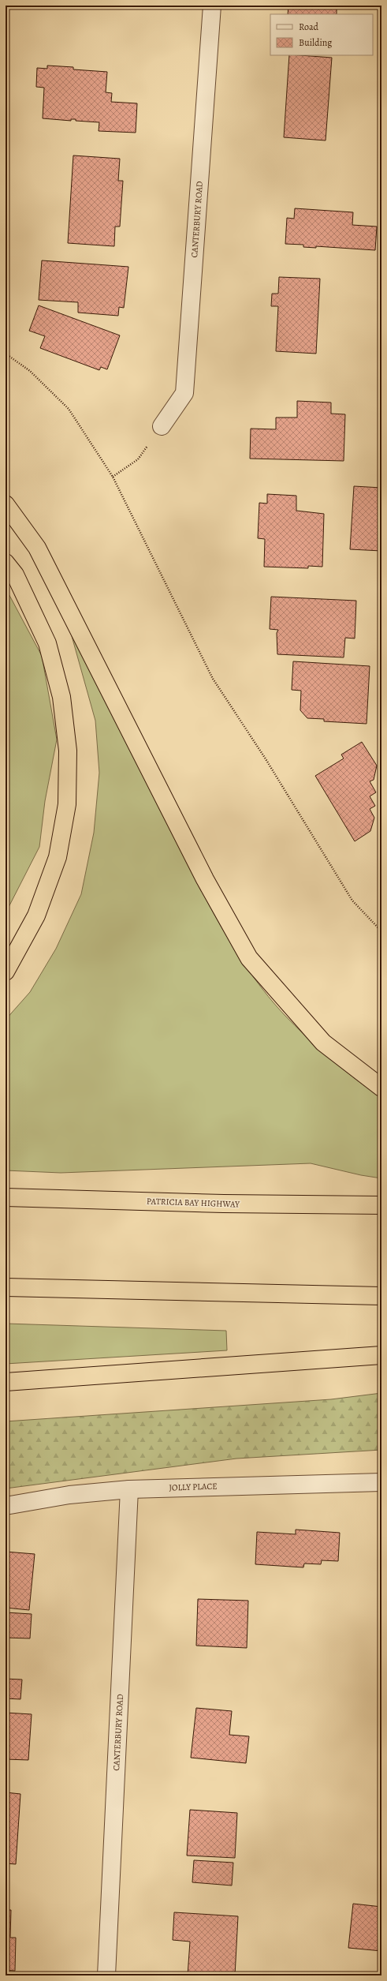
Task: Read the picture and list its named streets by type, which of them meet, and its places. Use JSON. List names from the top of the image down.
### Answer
{
  "streets": {
    "highway": ["PATRICIA BAY HIGHWAY"],
    "street": ["CANTERBURY ROAD", "JOLLY PLACE"]
  },
  "crossings": [
    ["CANTERBURY ROAD", "JOLLY PLACE"]
  ],
  "legend": ["Road", "Building"]
}
